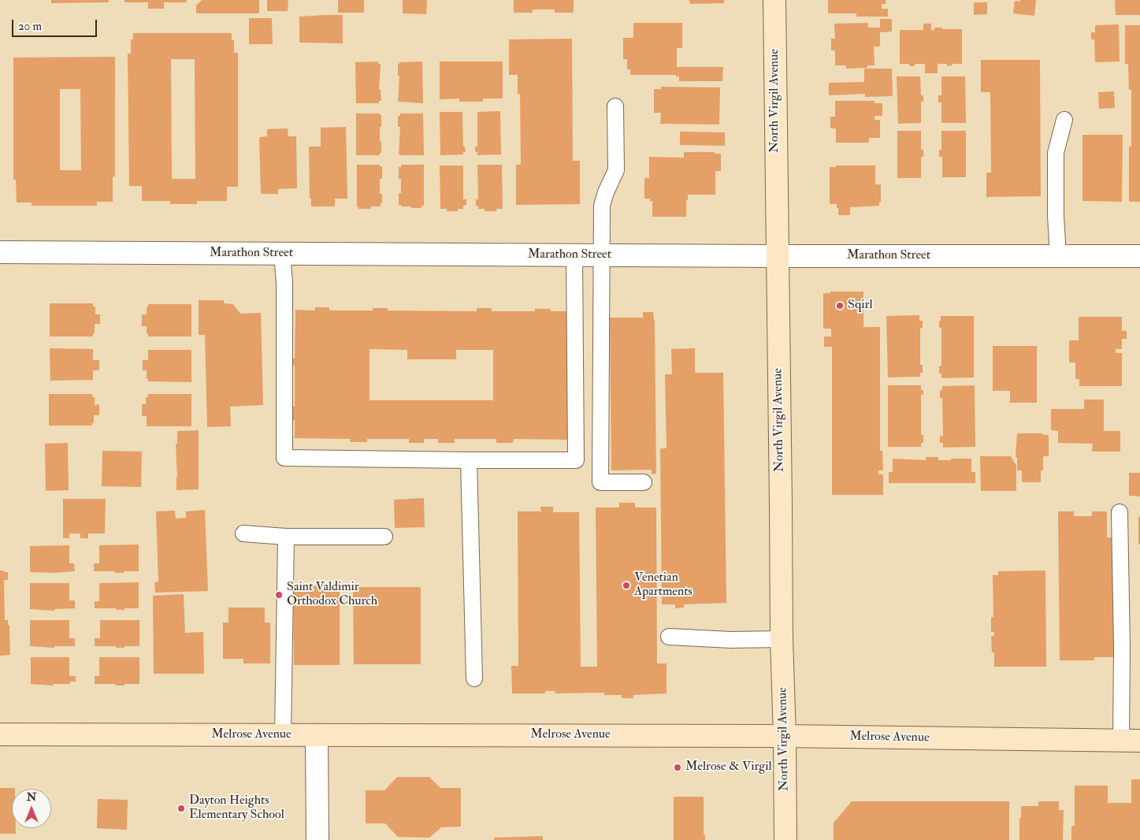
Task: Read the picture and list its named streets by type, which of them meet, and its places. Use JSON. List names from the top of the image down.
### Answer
{
  "streets": {
    "main road": ["North Virgil Avenue", "Melrose Avenue"],
    "street": ["Marathon Street"]
  },
  "crossings": [
    ["North Virgil Avenue", "Marathon Street"],
    ["North Virgil Avenue", "Melrose Avenue"]
  ],
  "places": [
    "Sqirl",
    "Venetian Apartments",
    "Saint Valdimir Orthodox Church",
    "Melrose & Virgil",
    "Dayton Heights Elementary School"
  ],
  "scale_bar": "20 m",
  "north": "top"
}
